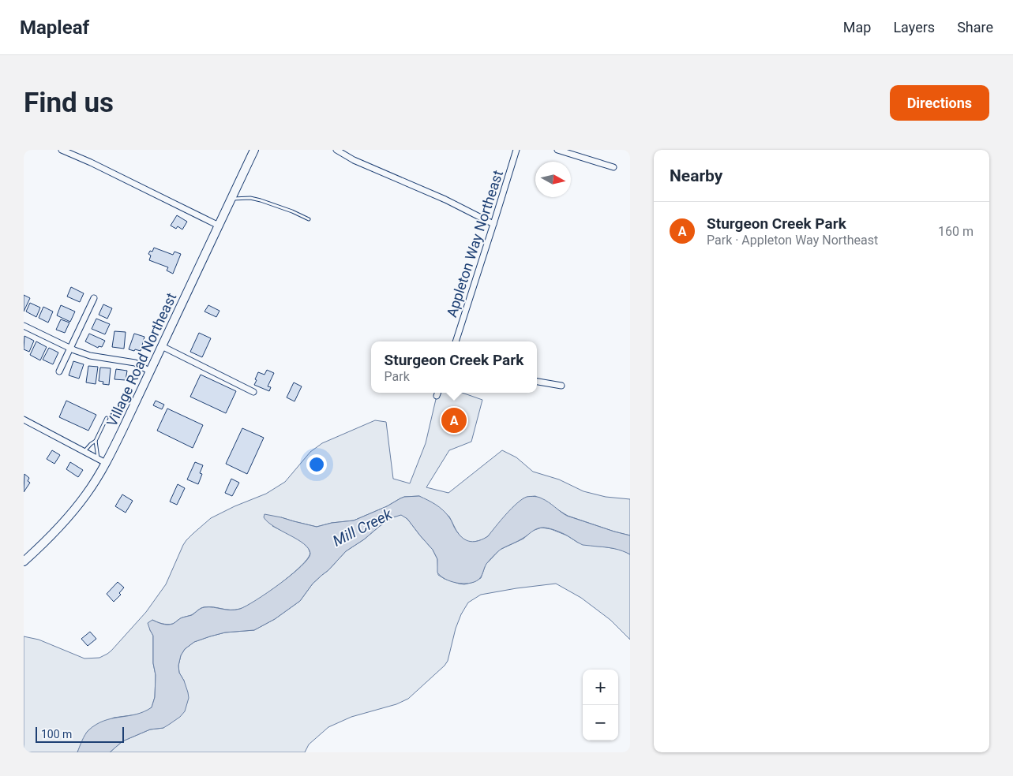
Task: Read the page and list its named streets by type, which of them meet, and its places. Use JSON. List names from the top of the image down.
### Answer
{
  "streets": {
    "main road": ["Village Road Northeast"],
    "street": ["Appleton Way Northeast"]
  },
  "water": ["Mill Creek"],
  "scale_bar": "100 m",
  "north": "right",
  "page": {
    "header": "Mapleaf",
    "nav": ["Map", "Layers", "Share"],
    "buttons": "Directions",
    "title": "Find us",
    "heading": "Nearby",
    "list": [
      {
        "mark": "A",
        "name": "Sturgeon Creek Park",
        "note": "Park · Appleton Way Northeast",
        "value": "160 m"
      }
    ],
    "popup": ["Sturgeon Creek Park", "Park"],
    "pins": "A",
    "map_buttons": ["+", "−"],
    "scale": "100 m"
  }
}
